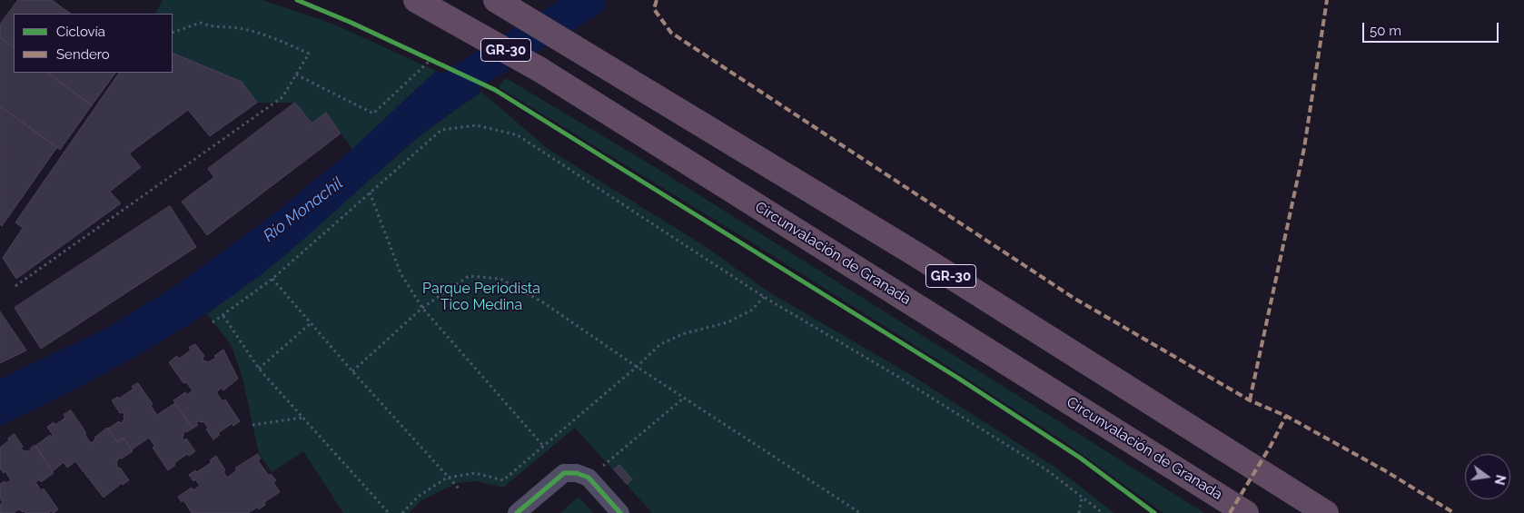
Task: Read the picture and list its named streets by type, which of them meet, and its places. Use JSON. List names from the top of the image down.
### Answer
{
  "streets": {
    "highway": ["GR-30", "Circunvalación de Granada"]
  },
  "water": ["Río Monachil"],
  "parks": ["Parque Periodista Tico Medina"],
  "legend": ["Ciclovía", "Sendero"],
  "scale_bar": "50 m",
  "north": "right"
}
